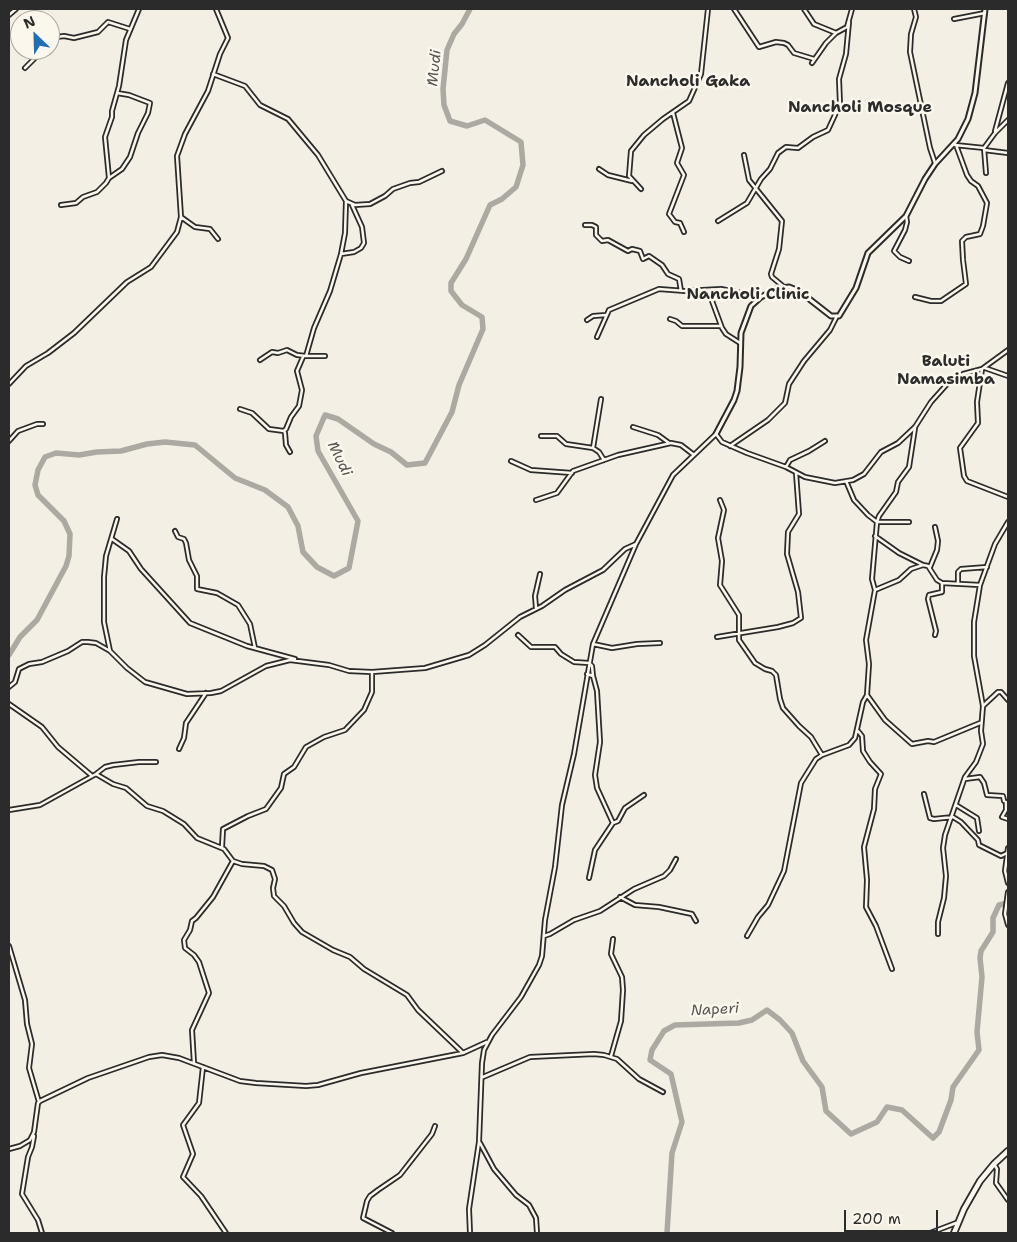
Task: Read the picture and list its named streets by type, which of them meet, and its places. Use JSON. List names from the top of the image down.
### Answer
{
  "districts": [
    "Nancholi Gaka",
    "Nancholi Mosque",
    "Nancholi Clinic",
    "Baluti Namasimba"
  ],
  "water": ["Mudi", "Naperi"],
  "scale_bar": "200 m",
  "north": "top left"
}
